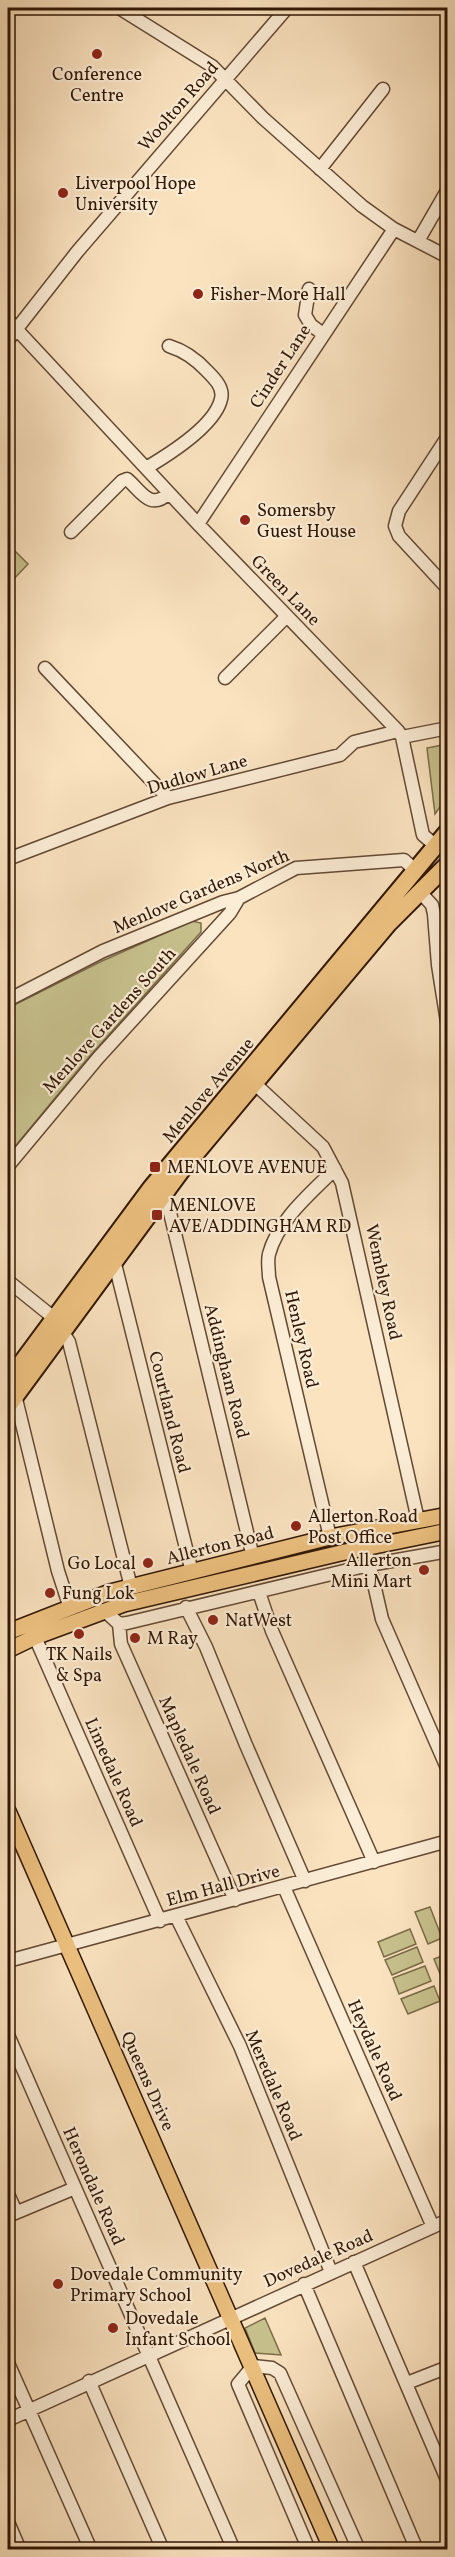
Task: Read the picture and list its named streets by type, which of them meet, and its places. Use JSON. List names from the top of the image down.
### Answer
{
  "streets": {
    "highway": ["Menlove Avenue"],
    "main road": ["Allerton Road", "Queens Drive"],
    "street": [
      "Woolton Road",
      "Cinder Lane",
      "Green Lane",
      "Dudlow Lane",
      "Menlove Gardens North",
      "Menlove Gardens South",
      "Wembley Road",
      "Henley Road",
      "Addingham Road",
      "Courtland Road",
      "Mapledale Road",
      "Limedale Road",
      "Elm Hall Drive",
      "Heydale Road",
      "Meredale Road",
      "Herondale Road",
      "Dovedale Road"
    ]
  },
  "crossings": [
    ["Woolton Road", "Green Lane"],
    ["Cinder Lane", "Green Lane"],
    ["Green Lane", "Dudlow Lane"],
    ["Menlove Gardens North", "Menlove Gardens South"],
    ["Menlove Gardens North", "Menlove Avenue"],
    ["Menlove Avenue", "Wembley Road"],
    ["Menlove Avenue", "Addingham Road"],
    ["Menlove Avenue", "Courtland Road"],
    ["Wembley Road", "Henley Road"],
    ["Wembley Road", "Allerton Road"],
    ["Henley Road", "Allerton Road"],
    ["Addingham Road", "Allerton Road"],
    ["Courtland Road", "Allerton Road"],
    ["Allerton Road", "Limedale Road"],
    ["Mapledale Road", "Elm Hall Drive"],
    ["Limedale Road", "Elm Hall Drive"],
    ["Elm Hall Drive", "Heydale Road"],
    ["Elm Hall Drive", "Queens Drive"],
    ["Elm Hall Drive", "Meredale Road"],
    ["Heydale Road", "Dovedale Road"],
    ["Queens Drive", "Dovedale Road"],
    ["Meredale Road", "Dovedale Road"],
    ["Herondale Road", "Dovedale Road"]
  ],
  "places": {
    "other": [
      "Conference Centre",
      "Liverpool Hope University",
      "Fisher-More Hall",
      "Somersby Guest House",
      "Allerton Road Post Office",
      "Go Local",
      "Allerton Mini Mart",
      "Fung Lok",
      "NatWest",
      "TK Nails & Spa",
      "M Ray",
      "Dovedale Community Primary School",
      "Dovedale Infant School"
    ],
    "transit": ["MENLOVE AVENUE", "MENLOVE AVE/ADDINGHAM RD"]
  }
}
